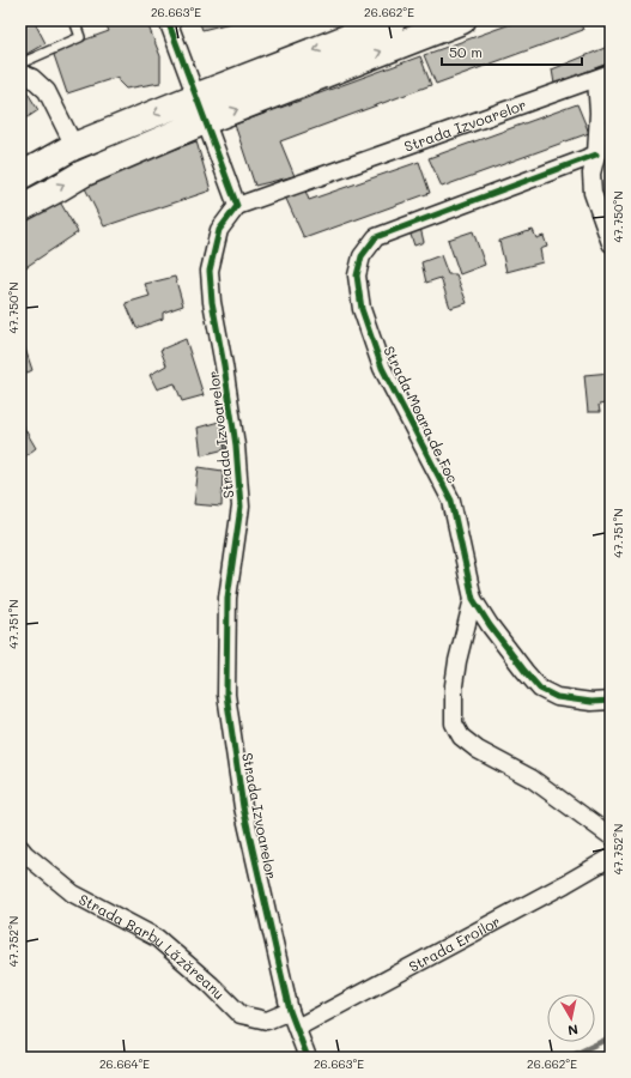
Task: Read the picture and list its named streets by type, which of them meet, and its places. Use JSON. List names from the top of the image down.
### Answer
{
  "streets": {
    "street": [
      "Strada Izvoarelor",
      "Strada Moara de Foc",
      "Strada Eroilor",
      "Strada Barbu Lăzăreanu"
    ]
  },
  "crossings": [
    ["Strada Izvoarelor", "Strada Eroilor"],
    ["Strada Izvoarelor", "Strada Barbu Lăzăreanu"]
  ],
  "scale_bar": "50 m",
  "north": "bottom",
  "coordinates": [
    "26.663°E",
    "26.662°E",
    "47.750°N",
    "47.751°N",
    "47.752°N",
    "26.664°E"
  ]
}
